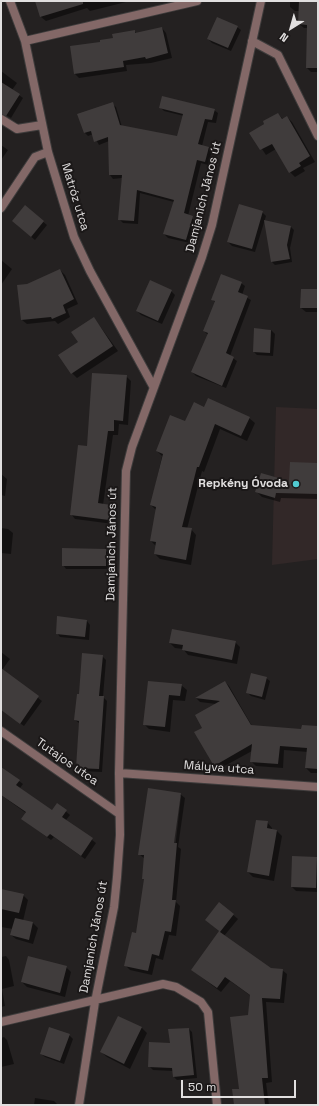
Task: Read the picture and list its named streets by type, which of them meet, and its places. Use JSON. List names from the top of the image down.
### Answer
{
  "streets": {
    "street": [
      "Matróz utca",
      "Damjanich János út",
      "Tutajos utca",
      "Mályva utca"
    ]
  },
  "crossings": [
    ["Matróz utca", "Damjanich János út"],
    ["Damjanich János út", "Tutajos utca"],
    ["Damjanich János út", "Mályva utca"]
  ],
  "places": ["Repkény Óvoda"],
  "scale_bar": "50 m",
  "north": "bottom left"
}
